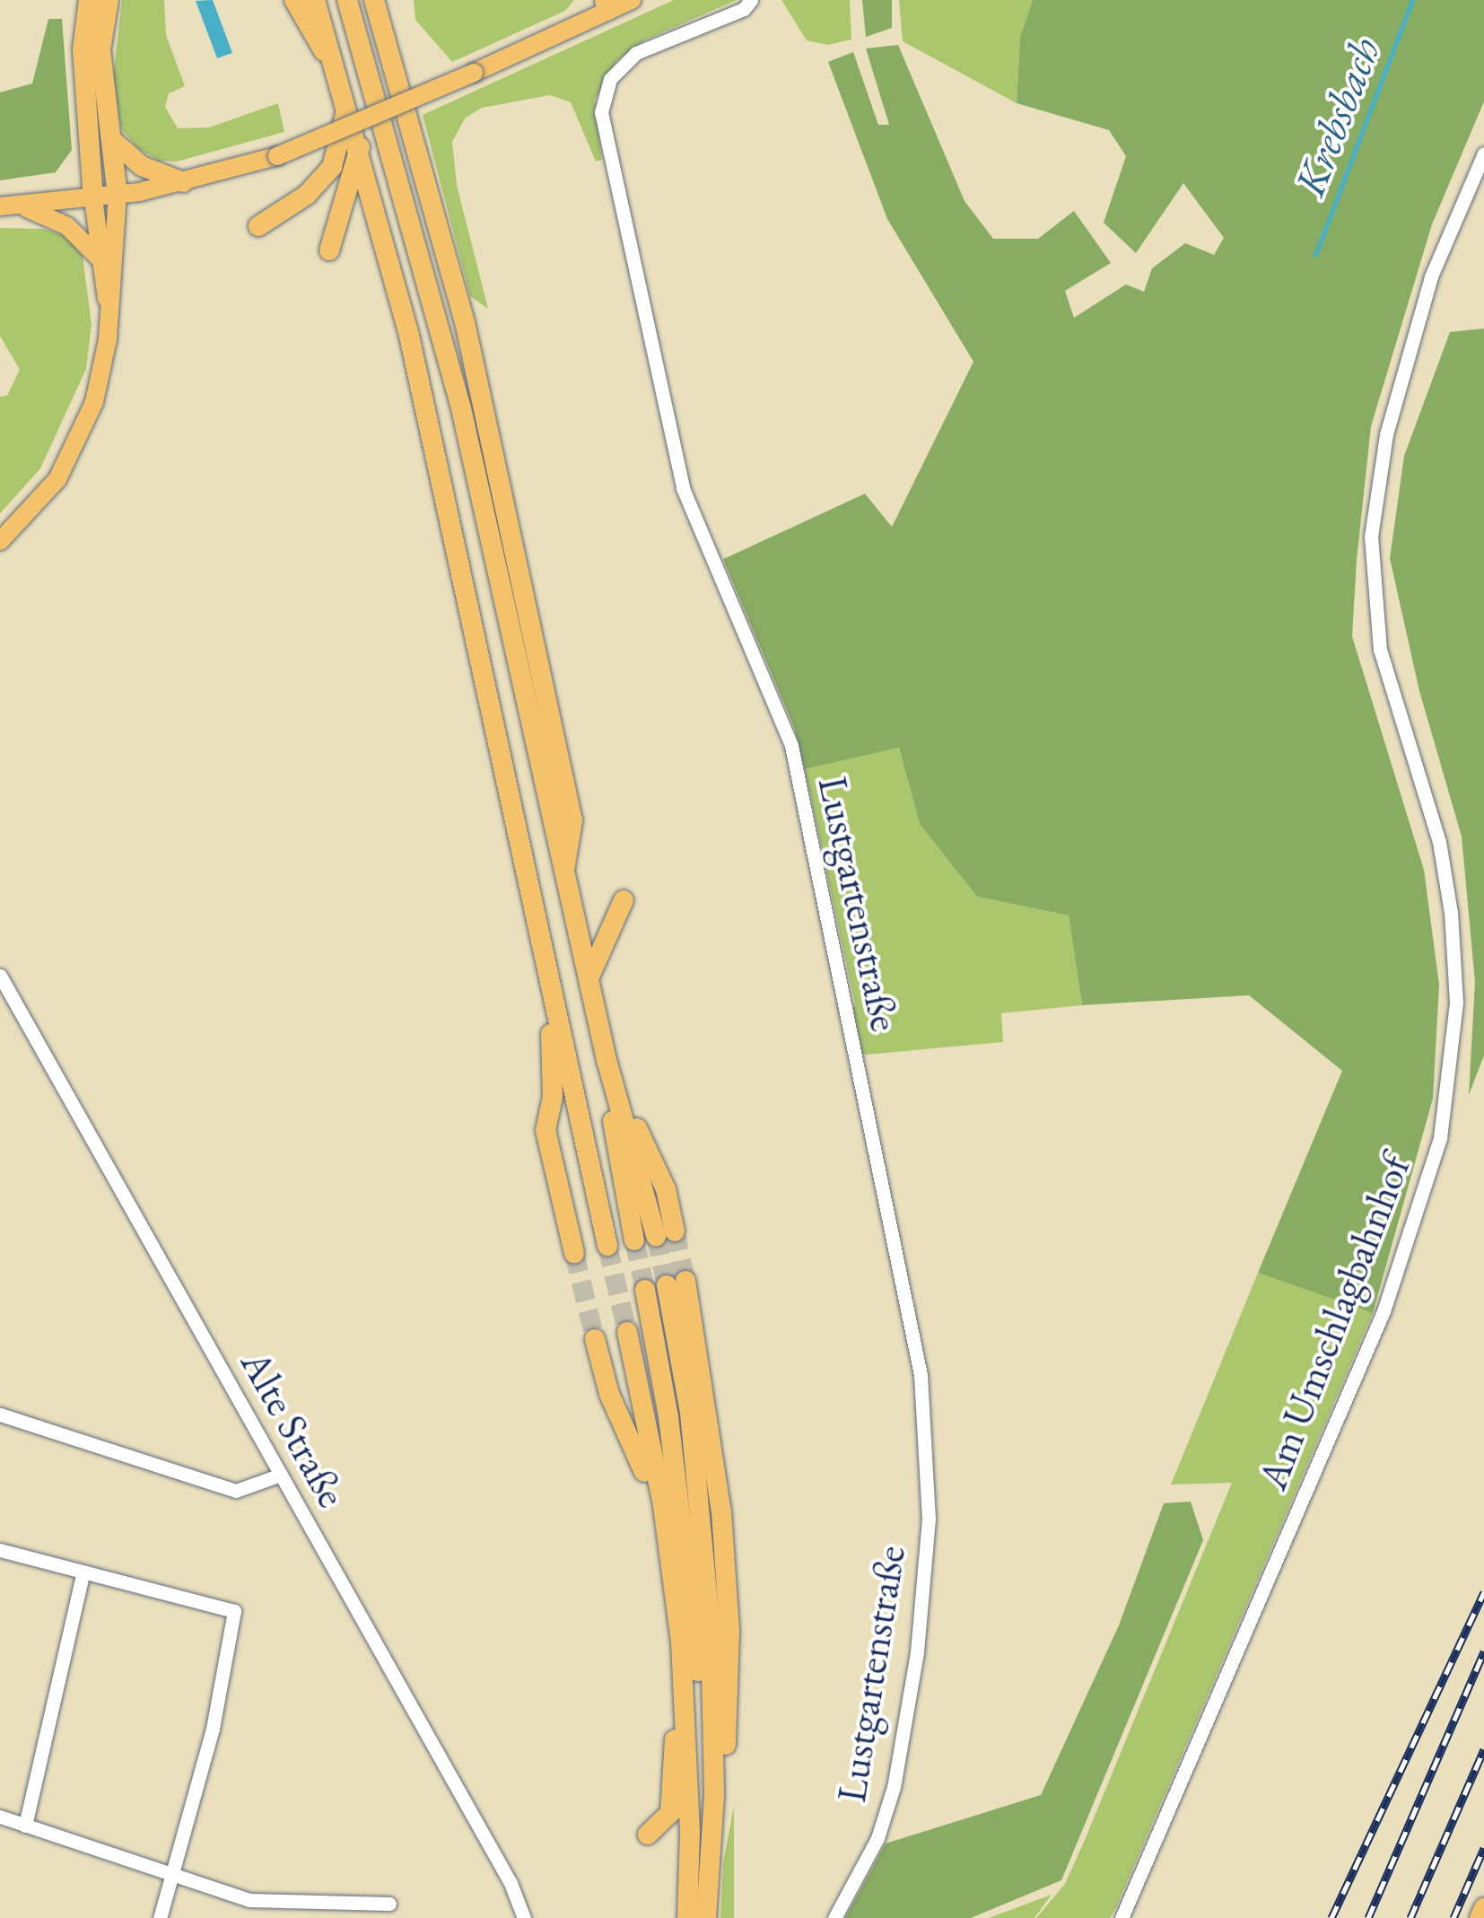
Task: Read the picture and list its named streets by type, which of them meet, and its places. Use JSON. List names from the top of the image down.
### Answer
{
  "streets": {
    "street": ["Lustgartenstraße", "Am Umschlagbahnhof", "Alte Straße"]
  },
  "water": ["Krebsbach"]
}
